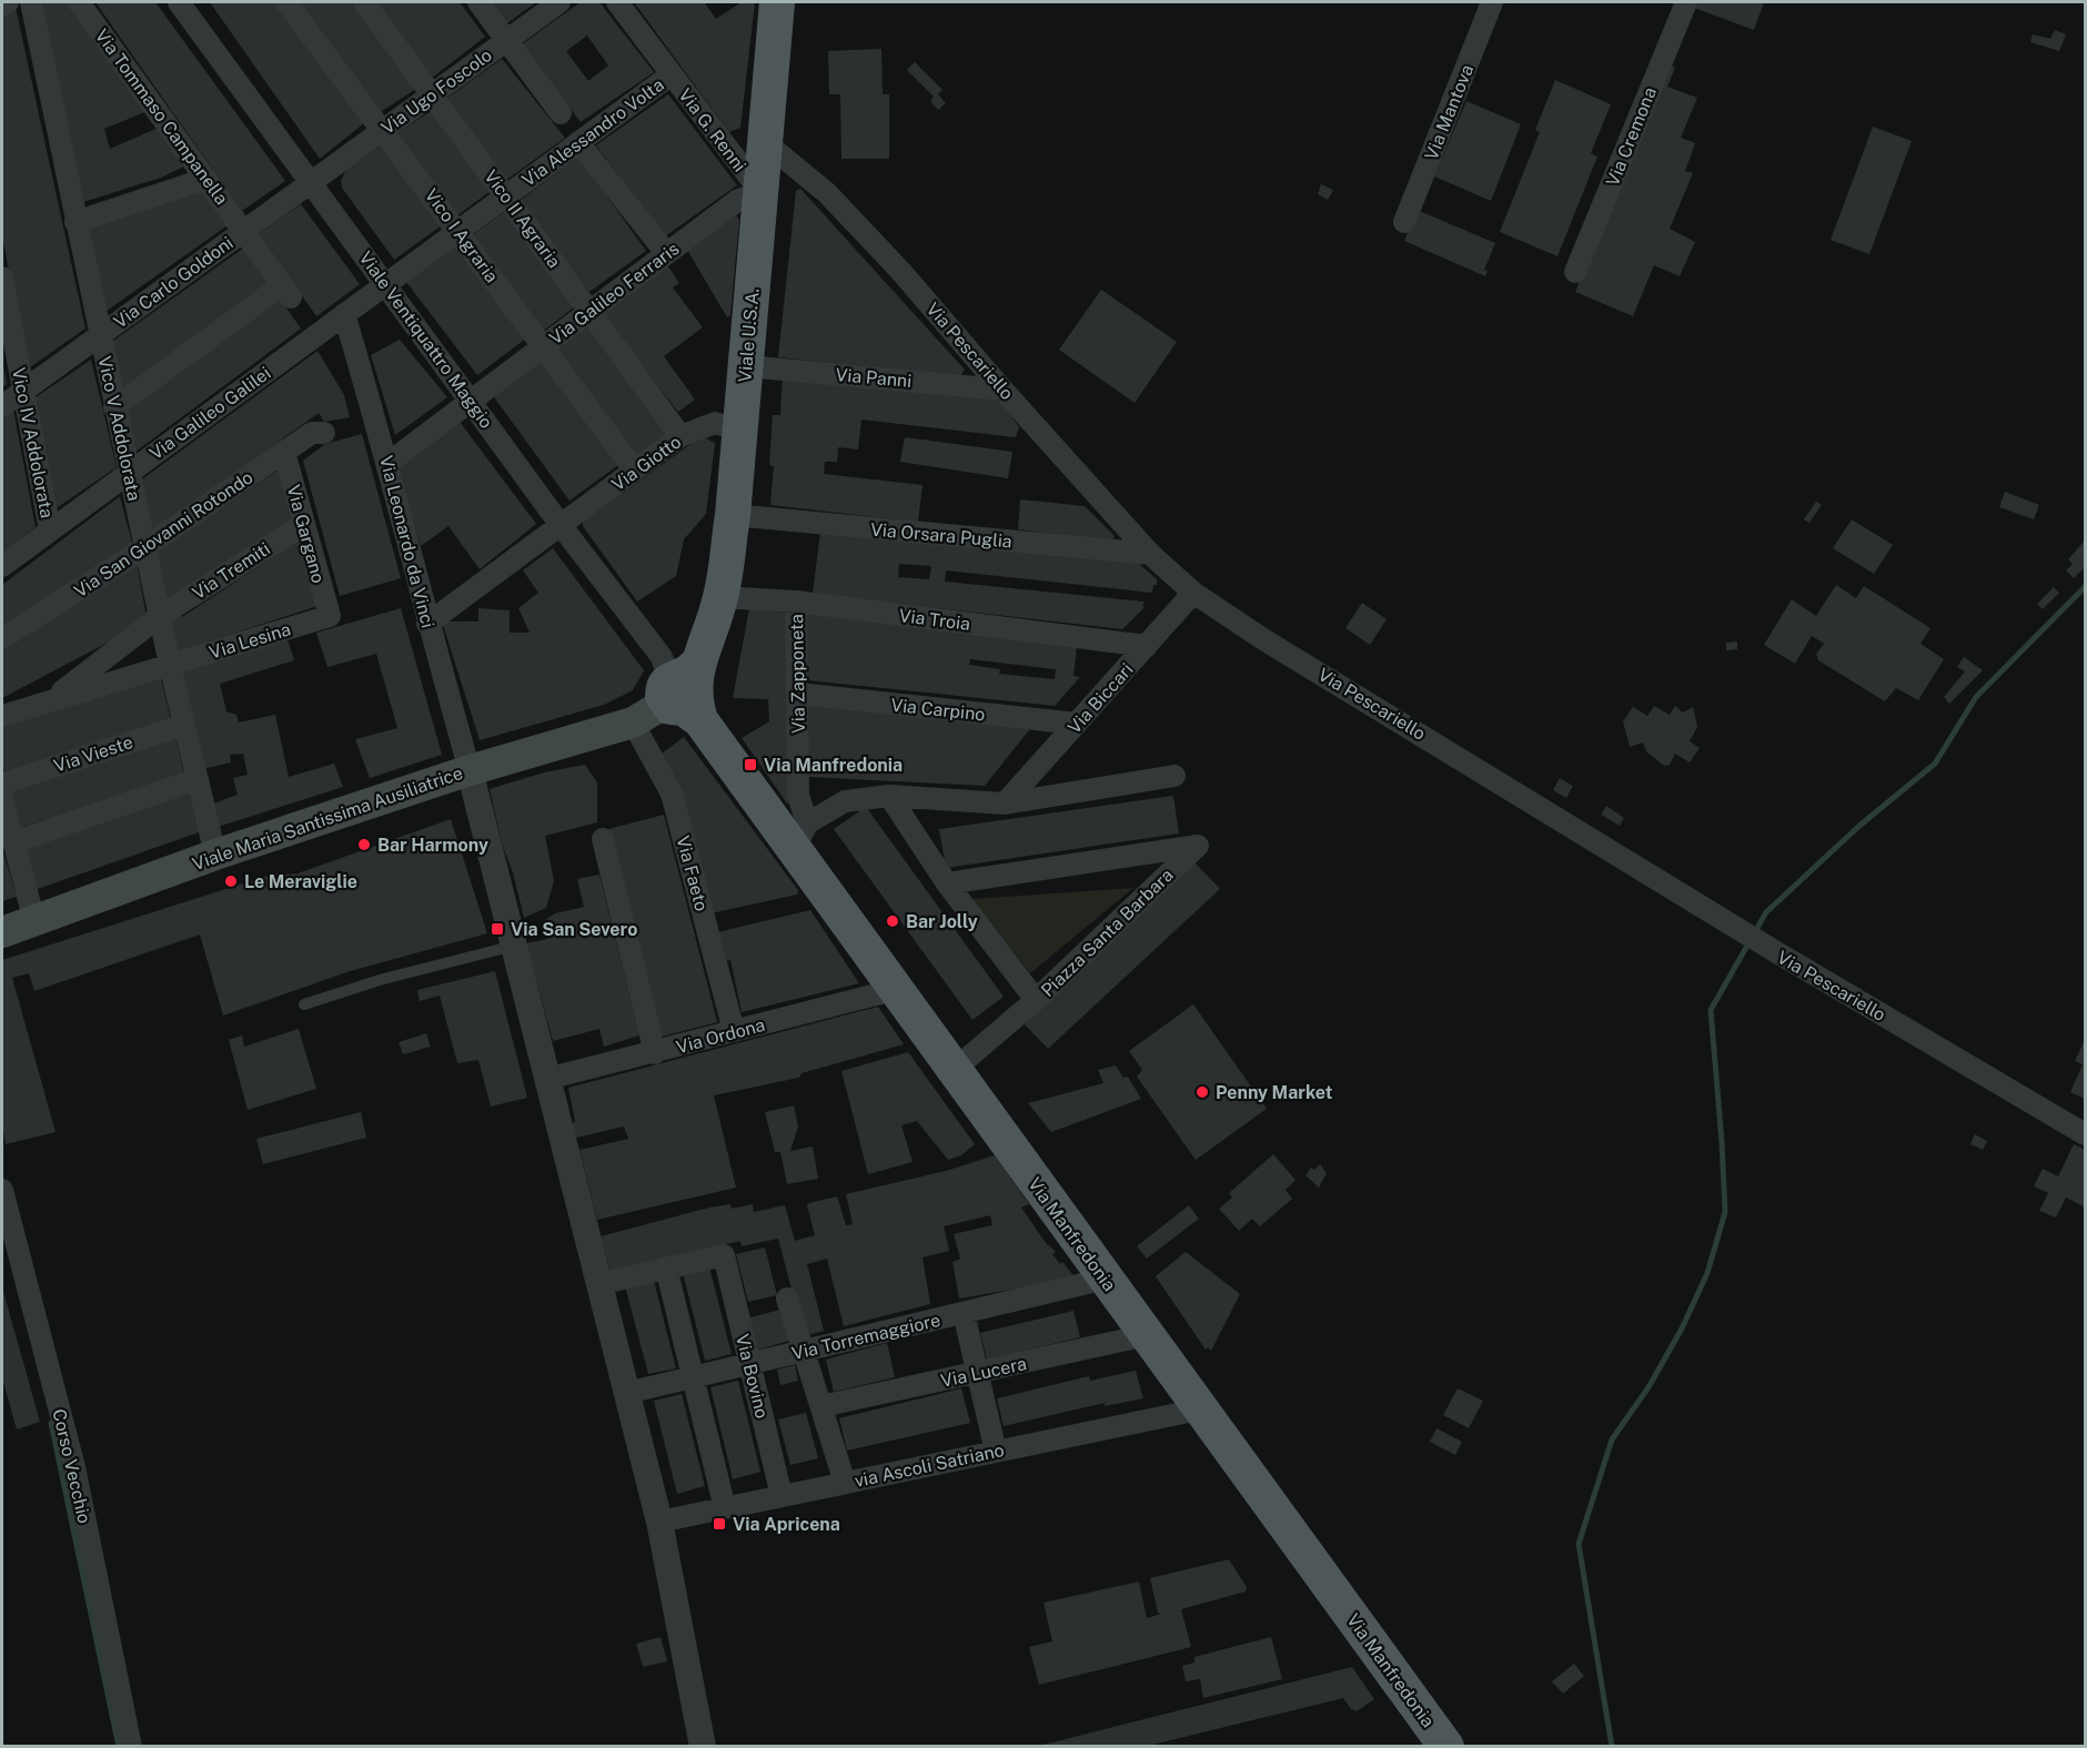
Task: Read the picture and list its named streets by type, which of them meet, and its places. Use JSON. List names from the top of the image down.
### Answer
{
  "streets": {
    "main road": ["Viale U.S.A.", "Viale Maria Santissima Ausiliatrice", "Via Manfredonia"],
    "street": [
      "Via Ugo Foscolo",
      "Via Mantova",
      "Via Tommaso Campanella",
      "Via G. Renni",
      "Via Alessandro Volta",
      "Via Cremona",
      "Vico II Agraria",
      "Vico I Agraria",
      "Via Carlo Goldoni",
      "Via Galileo Ferraris",
      "Viale Ventiquattro Maggio",
      "Via Pescariello",
      "Via Panni",
      "Via Galileo Galilei",
      "Vico V Addolorata",
      "Vico IV Addolorata",
      "Via Giotto",
      "Via San Giovanni Rotondo",
      "Via Gargano",
      "Via Orsara Puglia",
      "Via Leonardo da Vinci",
      "Via Tremiti",
      "Via Troia",
      "Via Lesina",
      "Via Zapponeta",
      "Via Biccari",
      "Via Carpino",
      "Via Vieste",
      "Via Faeto",
      "Piazza Santa Barbara",
      "Via Ordona",
      "Via Torremaggiore",
      "Via Lucera",
      "Via Bovino",
      "via Ascoli Satriano",
      "Corso Vecchio"
    ]
  },
  "crossings": [
    ["Via Ugo Foscolo", "Vico II Agraria"],
    ["Via Ugo Foscolo", "Vico I Agraria"],
    ["Via Ugo Foscolo", "Via Carlo Goldoni"],
    ["Via Ugo Foscolo", "Viale Ventiquattro Maggio"],
    ["Via Tommaso Campanella", "Via Carlo Goldoni"],
    ["Via Tommaso Campanella", "Vico V Addolorata"],
    ["Via G. Renni", "Via Alessandro Volta"],
    ["Via G. Renni", "Via Galileo Ferraris"],
    ["Via G. Renni", "Viale U.S.A."],
    ["Via Alessandro Volta", "Vico II Agraria"],
    ["Via Alessandro Volta", "Vico I Agraria"],
    ["Via Alessandro Volta", "Viale Ventiquattro Maggio"],
    ["Via Alessandro Volta", "Via Galileo Galilei"],
    ["Vico II Agraria", "Via Galileo Ferraris"],
    ["Vico II Agraria", "Via Giotto"],
    ["Vico I Agraria", "Via Galileo Ferraris"],
    ["Vico I Agraria", "Via Giotto"],
    ["Via Carlo Goldoni", "Viale Ventiquattro Maggio"],
    ["Via Carlo Goldoni", "Vico V Addolorata"],
    ["Via Carlo Goldoni", "Vico IV Addolorata"],
    ["Via Galileo Ferraris", "Viale U.S.A."],
    ["Via Galileo Ferraris", "Viale Ventiquattro Maggio"],
    ["Via Galileo Ferraris", "Via Leonardo da Vinci"],
    ["Viale U.S.A.", "Viale Ventiquattro Maggio"],
    ["Viale U.S.A.", "Via Pescariello"],
    ["Viale U.S.A.", "Via Panni"],
    ["Viale U.S.A.", "Via Giotto"],
    ["Viale U.S.A.", "Via Orsara Puglia"],
    ["Viale U.S.A.", "Via Troia"],
    ["Viale U.S.A.", "Viale Maria Santissima Ausiliatrice"],
    ["Viale U.S.A.", "Via Faeto"],
    ["Viale U.S.A.", "Via Manfredonia"],
    ["Viale Ventiquattro Maggio", "Via Galileo Galilei"],
    ["Viale Ventiquattro Maggio", "Via Giotto"],
    ["Viale Ventiquattro Maggio", "Viale Maria Santissima Ausiliatrice"],
    ["Viale Ventiquattro Maggio", "Via Faeto"],
    ["Viale Ventiquattro Maggio", "Via Manfredonia"],
    ["Via Pescariello", "Via Panni"],
    ["Via Pescariello", "Via Orsara Puglia"],
    ["Via Pescariello", "Via Biccari"],
    ["Via Galileo Galilei", "Vico V Addolorata"],
    ["Via Galileo Galilei", "Vico IV Addolorata"],
    ["Via Galileo Galilei", "Via Leonardo da Vinci"],
    ["Vico V Addolorata", "Via San Giovanni Rotondo"],
    ["Vico V Addolorata", "Via Tremiti"],
    ["Vico V Addolorata", "Via Lesina"],
    ["Vico V Addolorata", "Via Vieste"],
    ["Vico V Addolorata", "Viale Maria Santissima Ausiliatrice"],
    ["Via Giotto", "Via Leonardo da Vinci"],
    ["Via San Giovanni Rotondo", "Via Gargano"],
    ["Via Gargano", "Via Tremiti"],
    ["Via Gargano", "Via Lesina"],
    ["Via Leonardo da Vinci", "Viale Maria Santissima Ausiliatrice"],
    ["Via Tremiti", "Via Lesina"],
    ["Via Troia", "Via Zapponeta"],
    ["Via Troia", "Via Biccari"],
    ["Via Zapponeta", "Via Carpino"],
    ["Via Zapponeta", "Via Manfredonia"],
    ["Via Biccari", "Via Carpino"],
    ["Viale Maria Santissima Ausiliatrice", "Via Faeto"],
    ["Viale Maria Santissima Ausiliatrice", "Via Manfredonia"],
    ["Via Faeto", "Via Ordona"],
    ["Via Faeto", "Via Manfredonia"],
    ["Via Ordona", "Via Manfredonia"],
    ["Via Manfredonia", "Via Torremaggiore"],
    ["Via Manfredonia", "Via Lucera"],
    ["Via Manfredonia", "via Ascoli Satriano"],
    ["Via Torremaggiore", "Via Bovino"],
    ["Via Bovino", "via Ascoli Satriano"]
  ],
  "places": {
    "transit": ["Via Manfredonia", "Via San Severo", "Via Apricena"],
    "other": [
      "Bar Harmony",
      "Le Meraviglie",
      "Bar Jolly",
      "Penny Market"
    ]
  }
}
